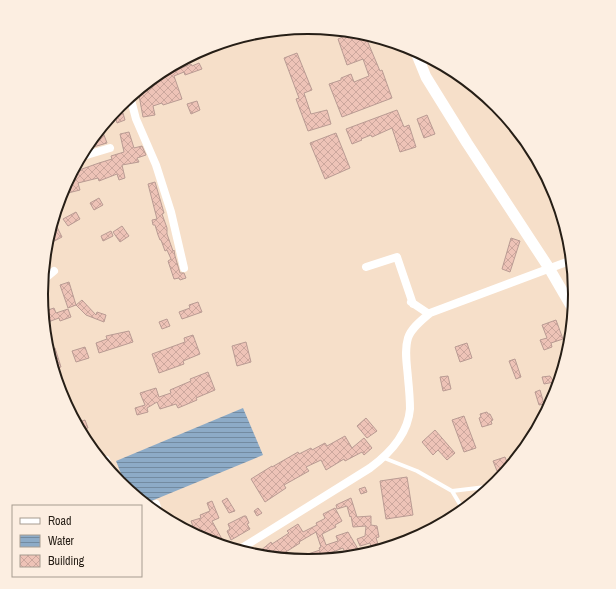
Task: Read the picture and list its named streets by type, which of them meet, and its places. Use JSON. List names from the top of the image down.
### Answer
{
  "legend": ["Road", "Water", "Building"]
}
